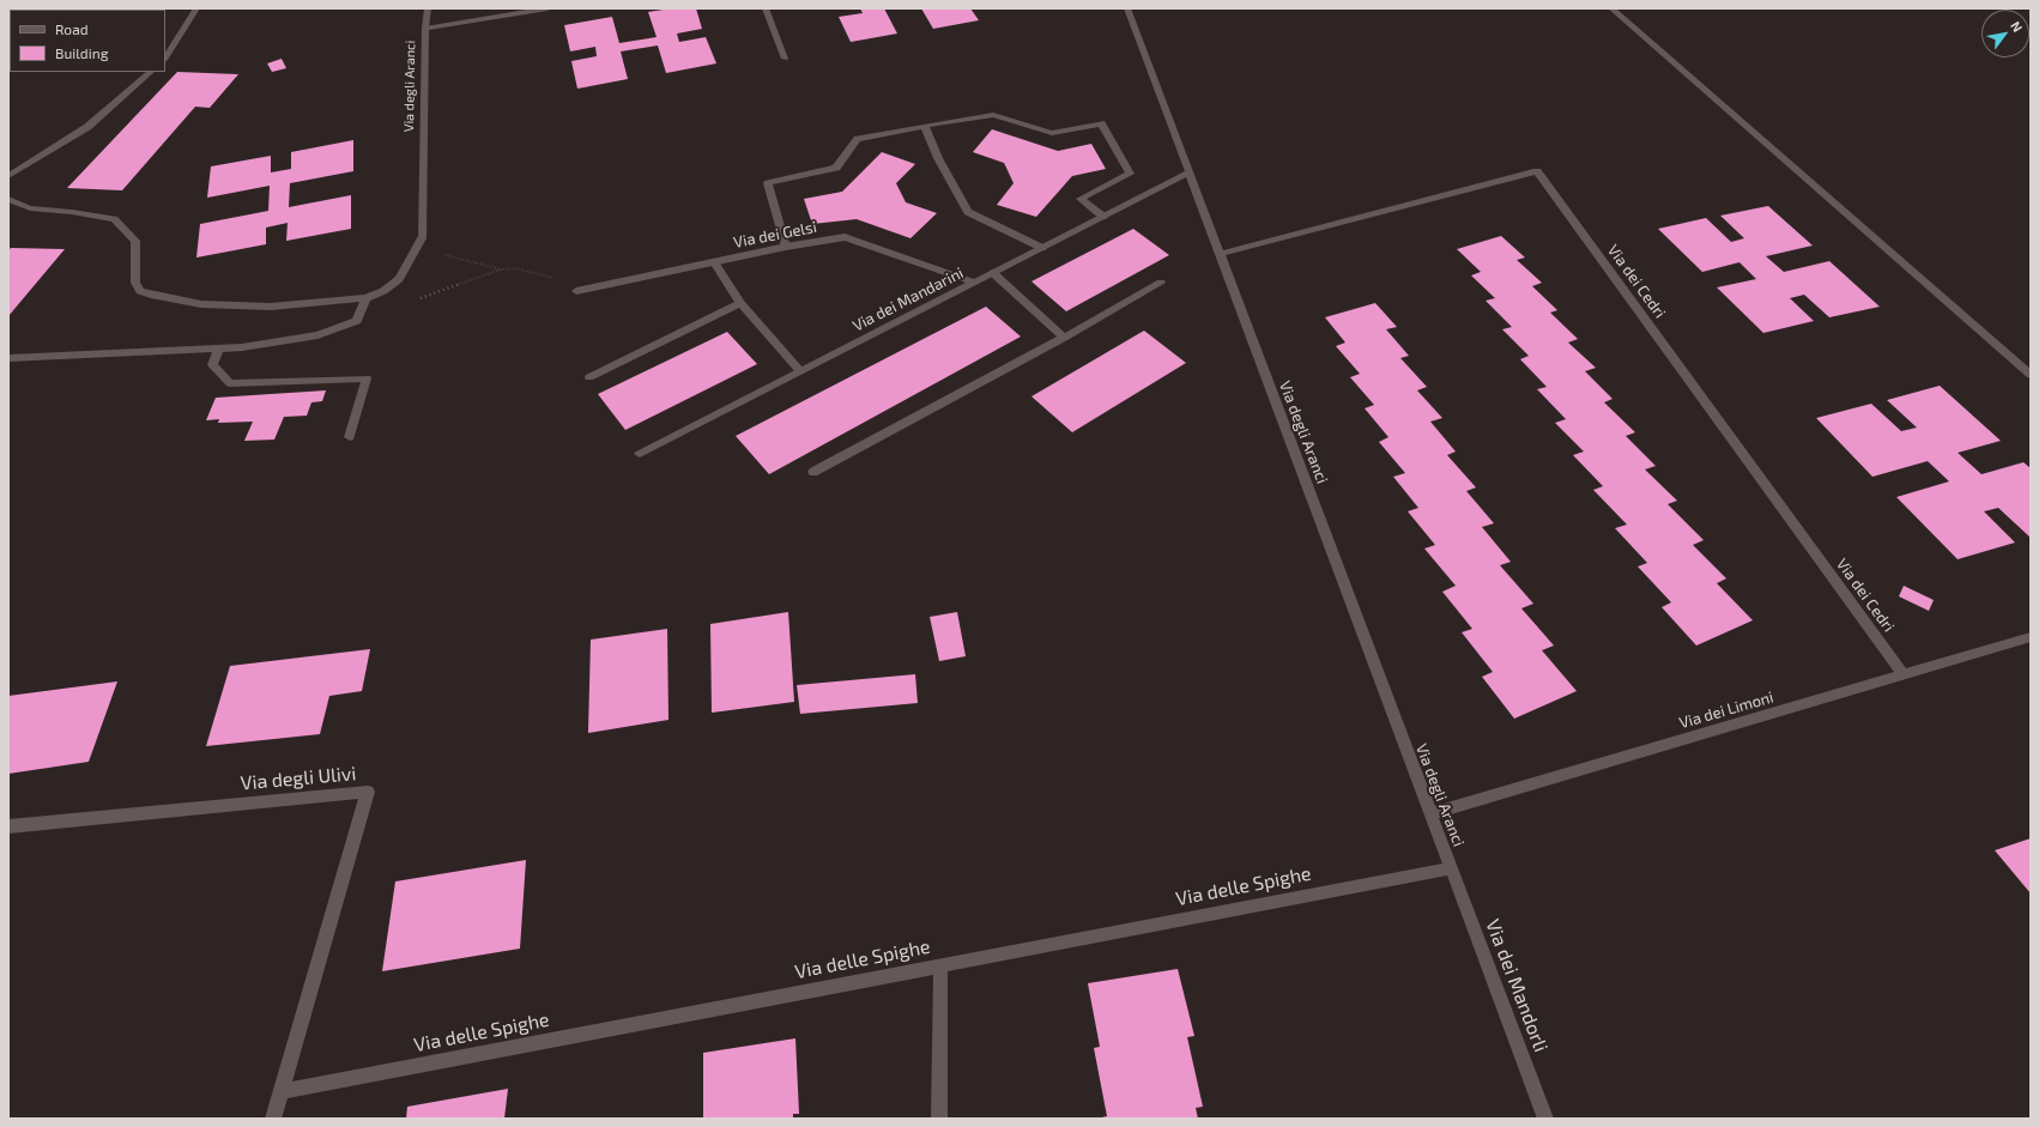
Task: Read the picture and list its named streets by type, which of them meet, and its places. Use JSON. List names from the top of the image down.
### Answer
{
  "streets": {
    "street": [
      "Via degli Aranci",
      "Via dei Gelsi",
      "Via dei Cedri",
      "Via dei Mandarini",
      "Via dei Limoni",
      "Via degli Ulivi",
      "Via delle Spighe",
      "Via dei Mandorli"
    ]
  },
  "crossings": [
    ["Via degli Aranci", "Via dei Cedri"],
    ["Via degli Aranci", "Via dei Mandarini"],
    ["Via degli Aranci", "Via dei Limoni"],
    ["Via degli Aranci", "Via delle Spighe"],
    ["Via degli Aranci", "Via dei Mandorli"],
    ["Via dei Gelsi", "Via dei Mandarini"],
    ["Via dei Cedri", "Via dei Limoni"],
    ["Via degli Ulivi", "Via delle Spighe"],
    ["Via delle Spighe", "Via dei Mandorli"]
  ],
  "legend": ["Road", "Building"],
  "north": "top right"
}
